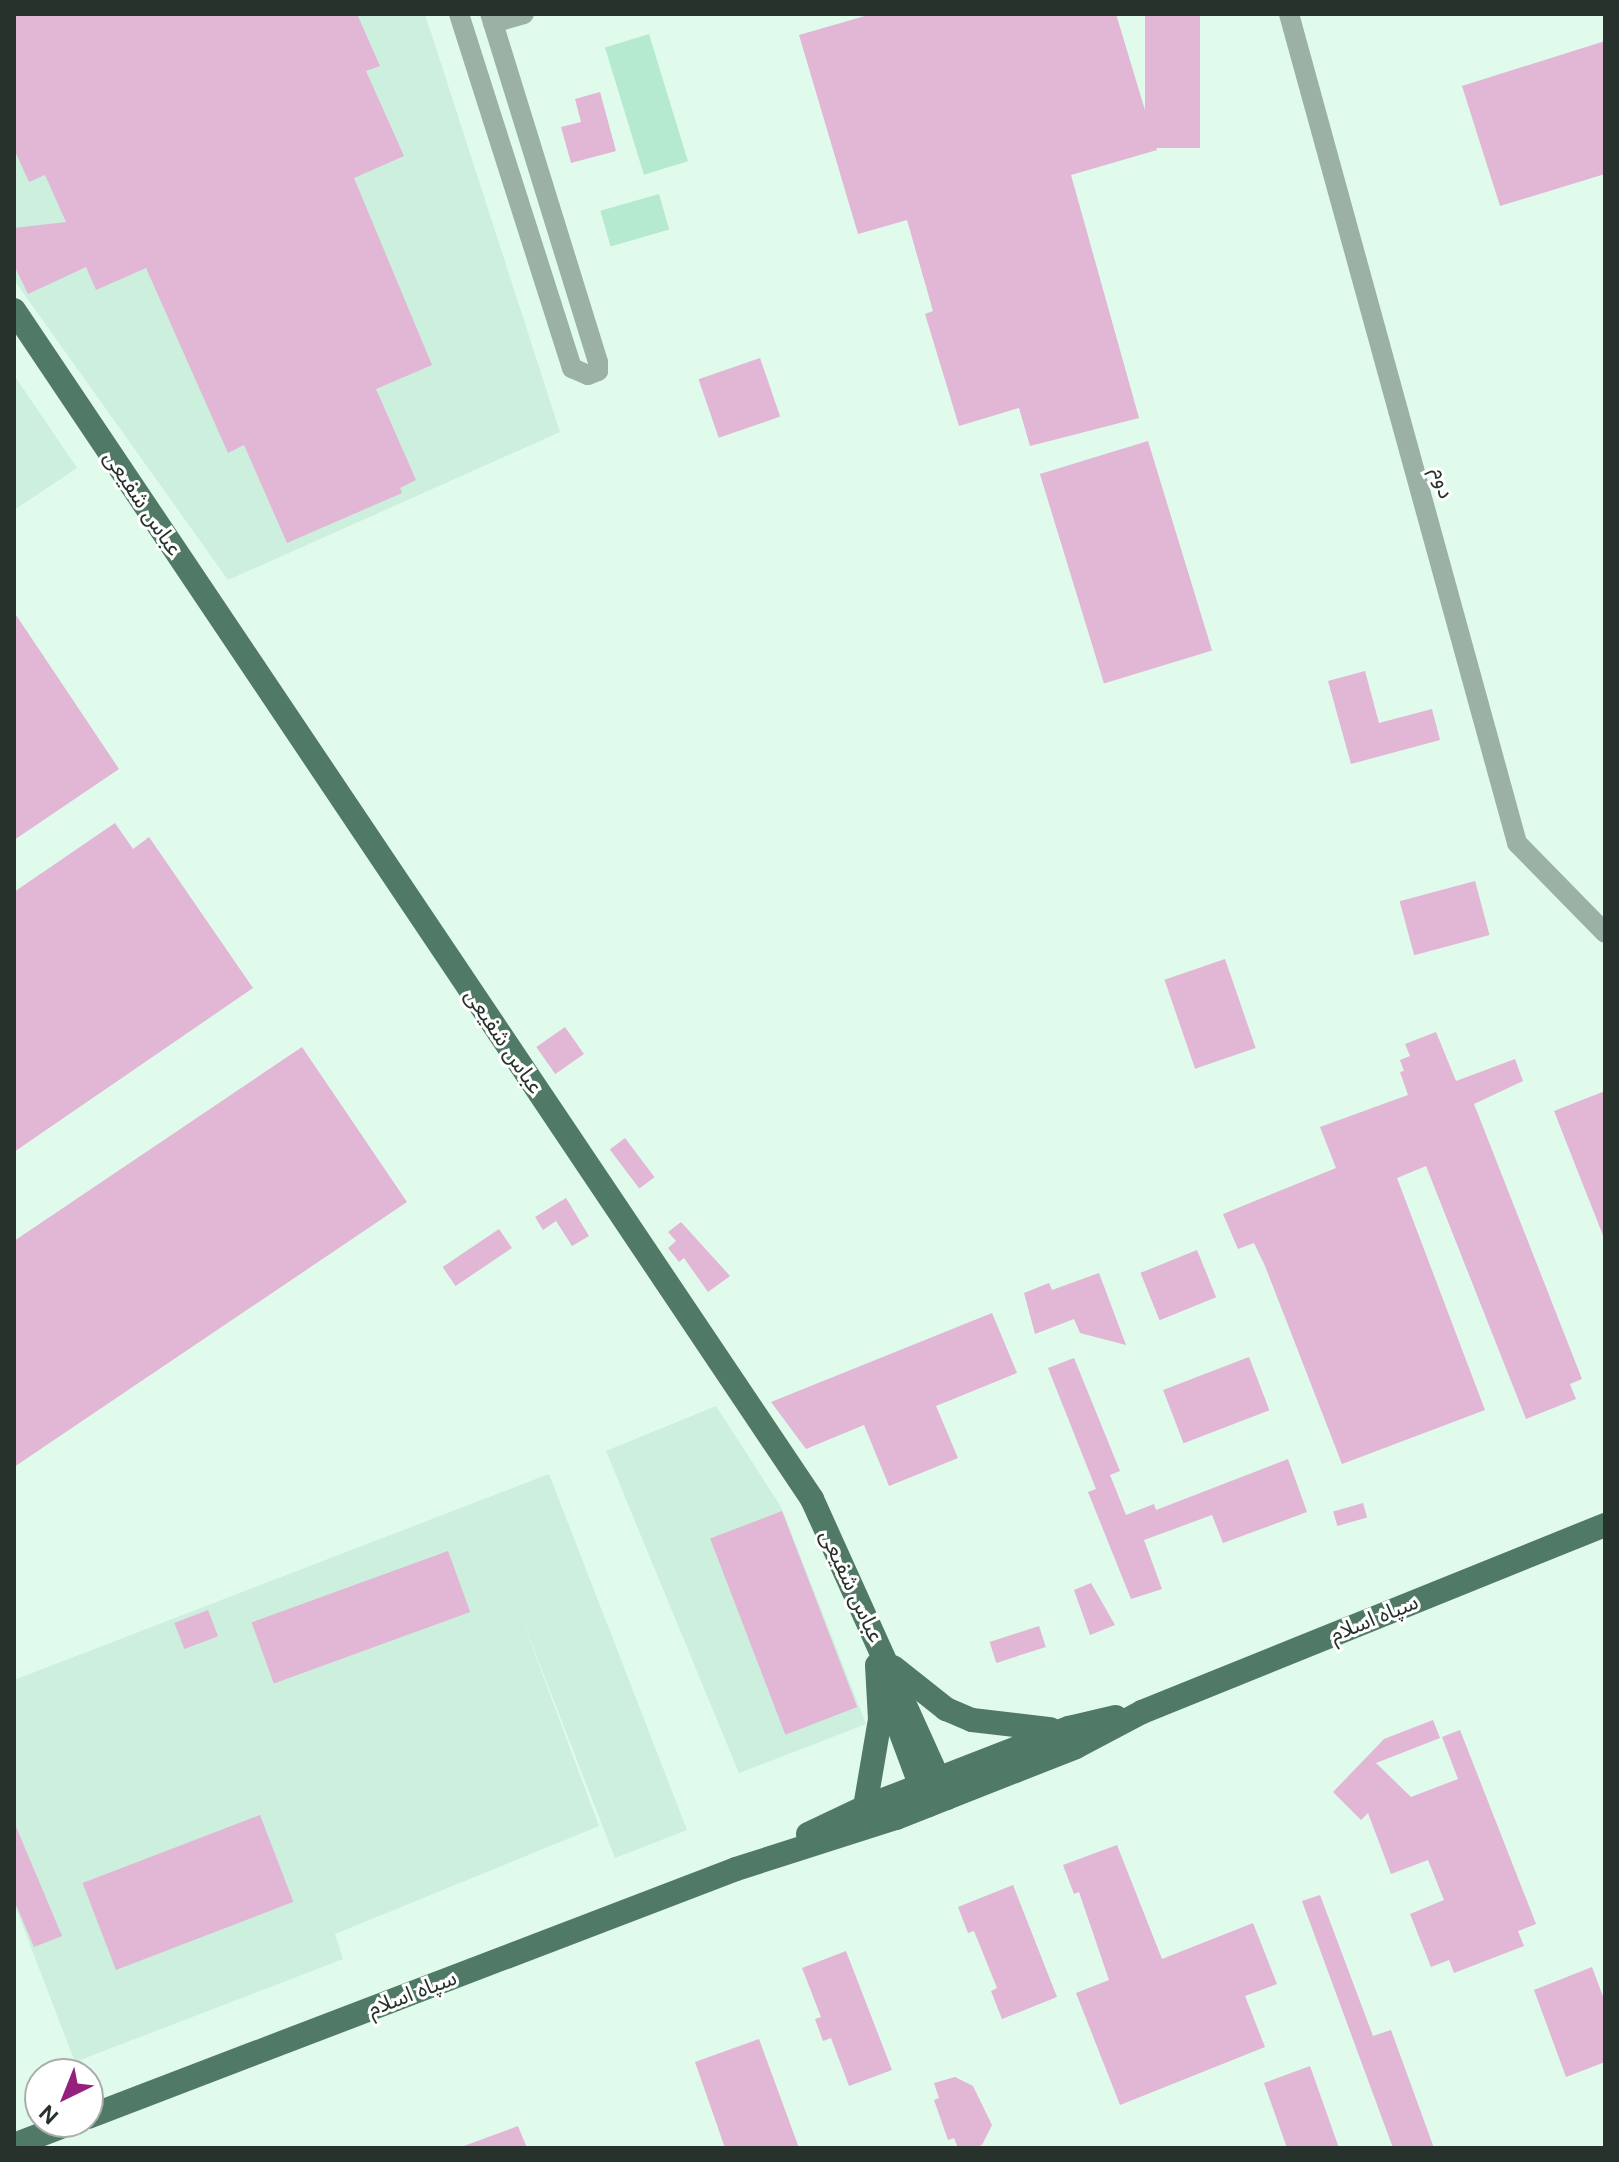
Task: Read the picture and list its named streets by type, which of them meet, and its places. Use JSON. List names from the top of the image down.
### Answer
{
  "streets": {
    "main road": ["عباس شفیعی", "سپاه اسلام"],
    "lane": ["دوم"]
  },
  "crossings": [
    ["عباس شفیعی", "سپاه اسلام"]
  ],
  "north": "bottom left"
}
